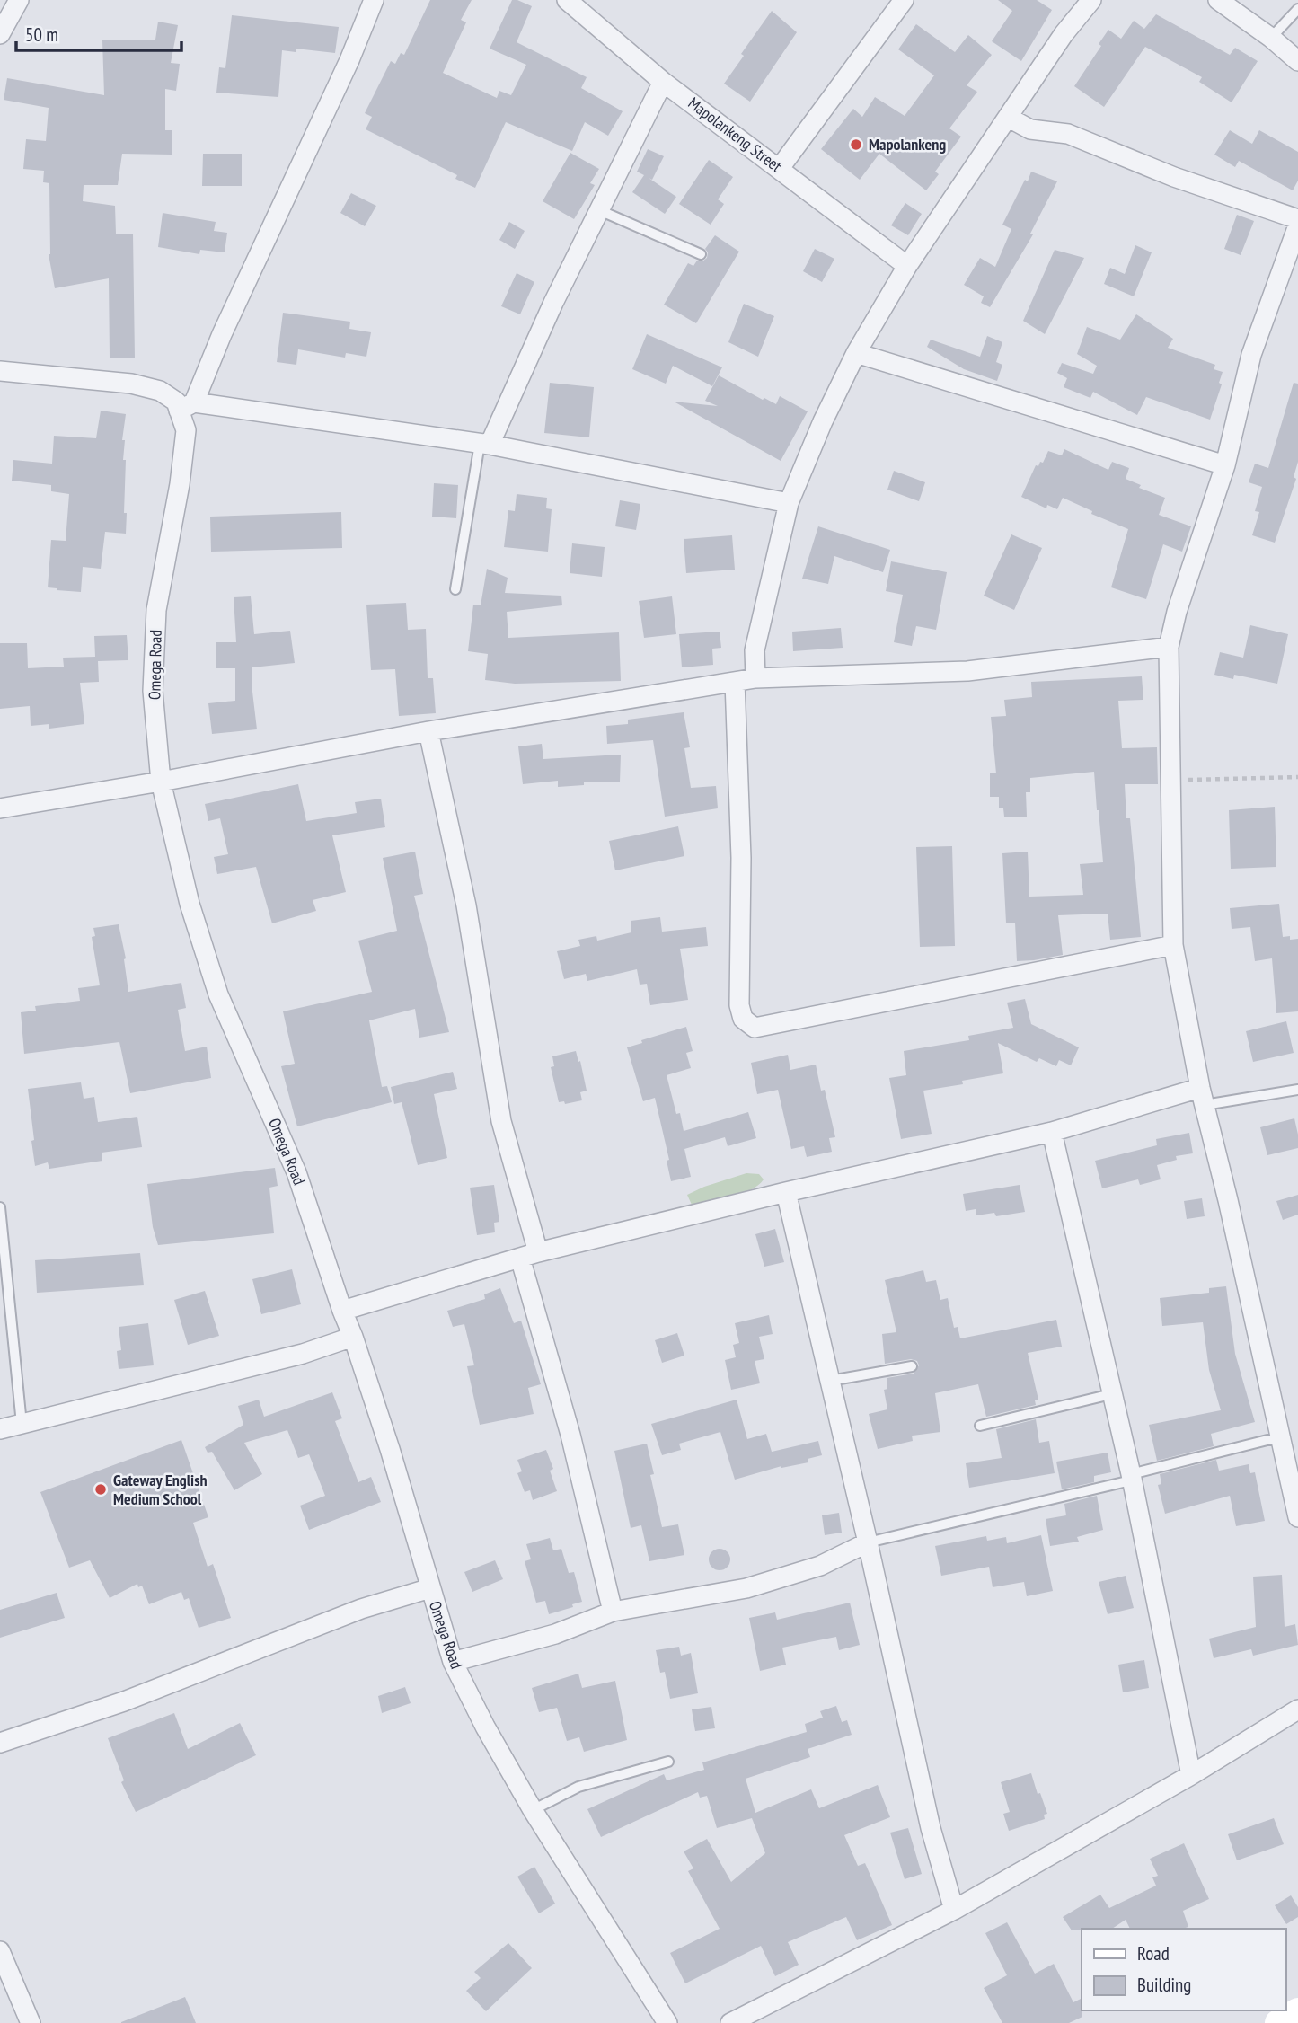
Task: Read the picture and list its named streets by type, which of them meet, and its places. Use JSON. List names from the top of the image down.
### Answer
{
  "streets": {
    "street": ["Mapolankeng Street", "Omega Road"]
  },
  "places": ["Mapolankeng", "Gateway English Medium School"],
  "legend": ["Road", "Building"],
  "scale_bar": "50 m"
}
